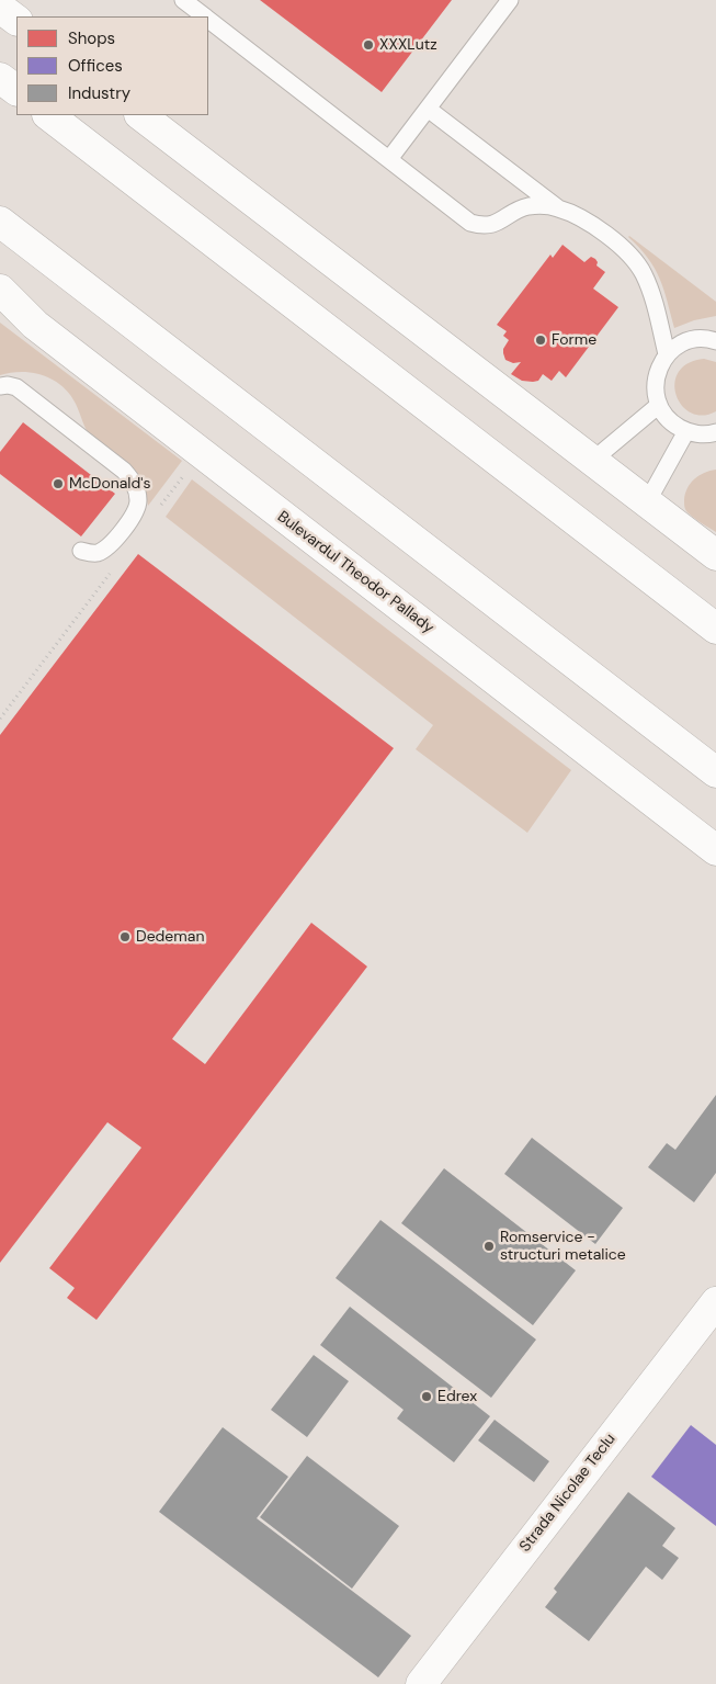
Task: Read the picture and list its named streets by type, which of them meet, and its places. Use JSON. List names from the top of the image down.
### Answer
{
  "streets": {
    "street": ["Bulevardul Theodor Pallady", "Strada Nicolae Teclu"]
  },
  "places": [
    "XXXLutz",
    "Forme",
    "McDonald's",
    "Dedeman",
    "Romservice - structuri metalice",
    "Edrex"
  ],
  "legend": ["Shops", "Offices", "Industry"]
}
